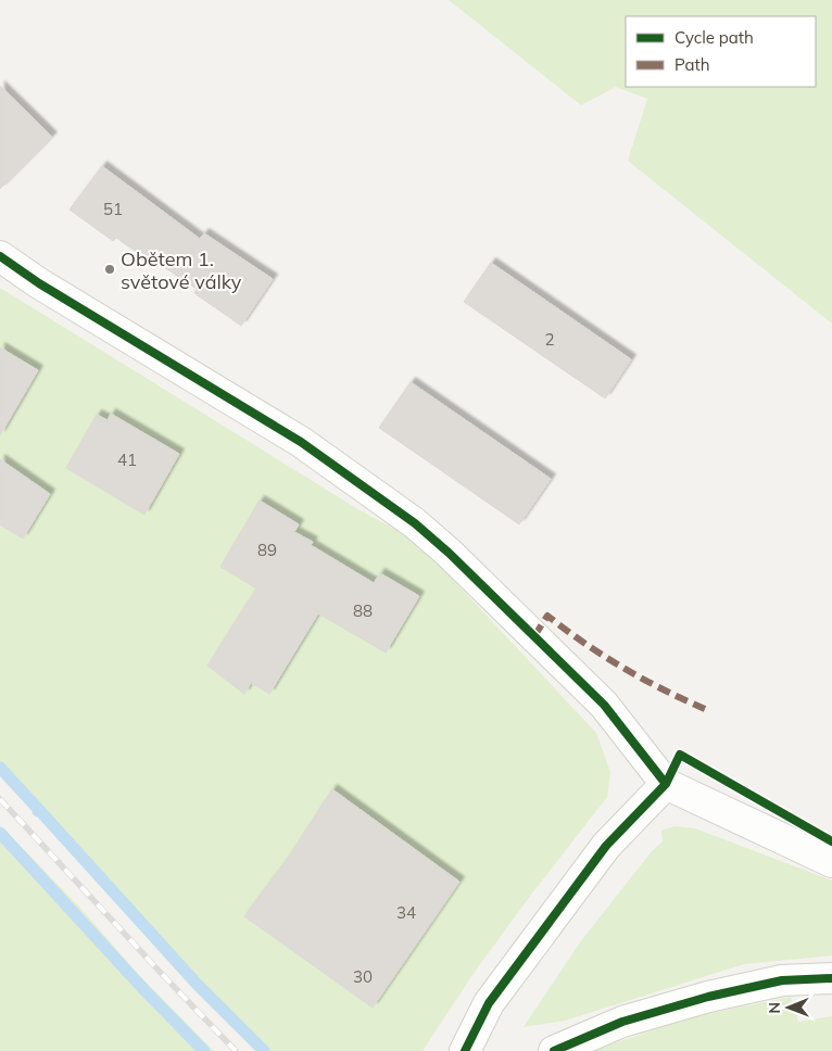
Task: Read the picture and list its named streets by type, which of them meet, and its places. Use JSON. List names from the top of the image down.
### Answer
{
  "places": ["Obětem 1. světové války"],
  "house_numbers": [
    "51",
    "2",
    "41",
    "89",
    "88",
    "34",
    "30"
  ],
  "legend": ["Cycle path", "Path"],
  "north": "left"
}
